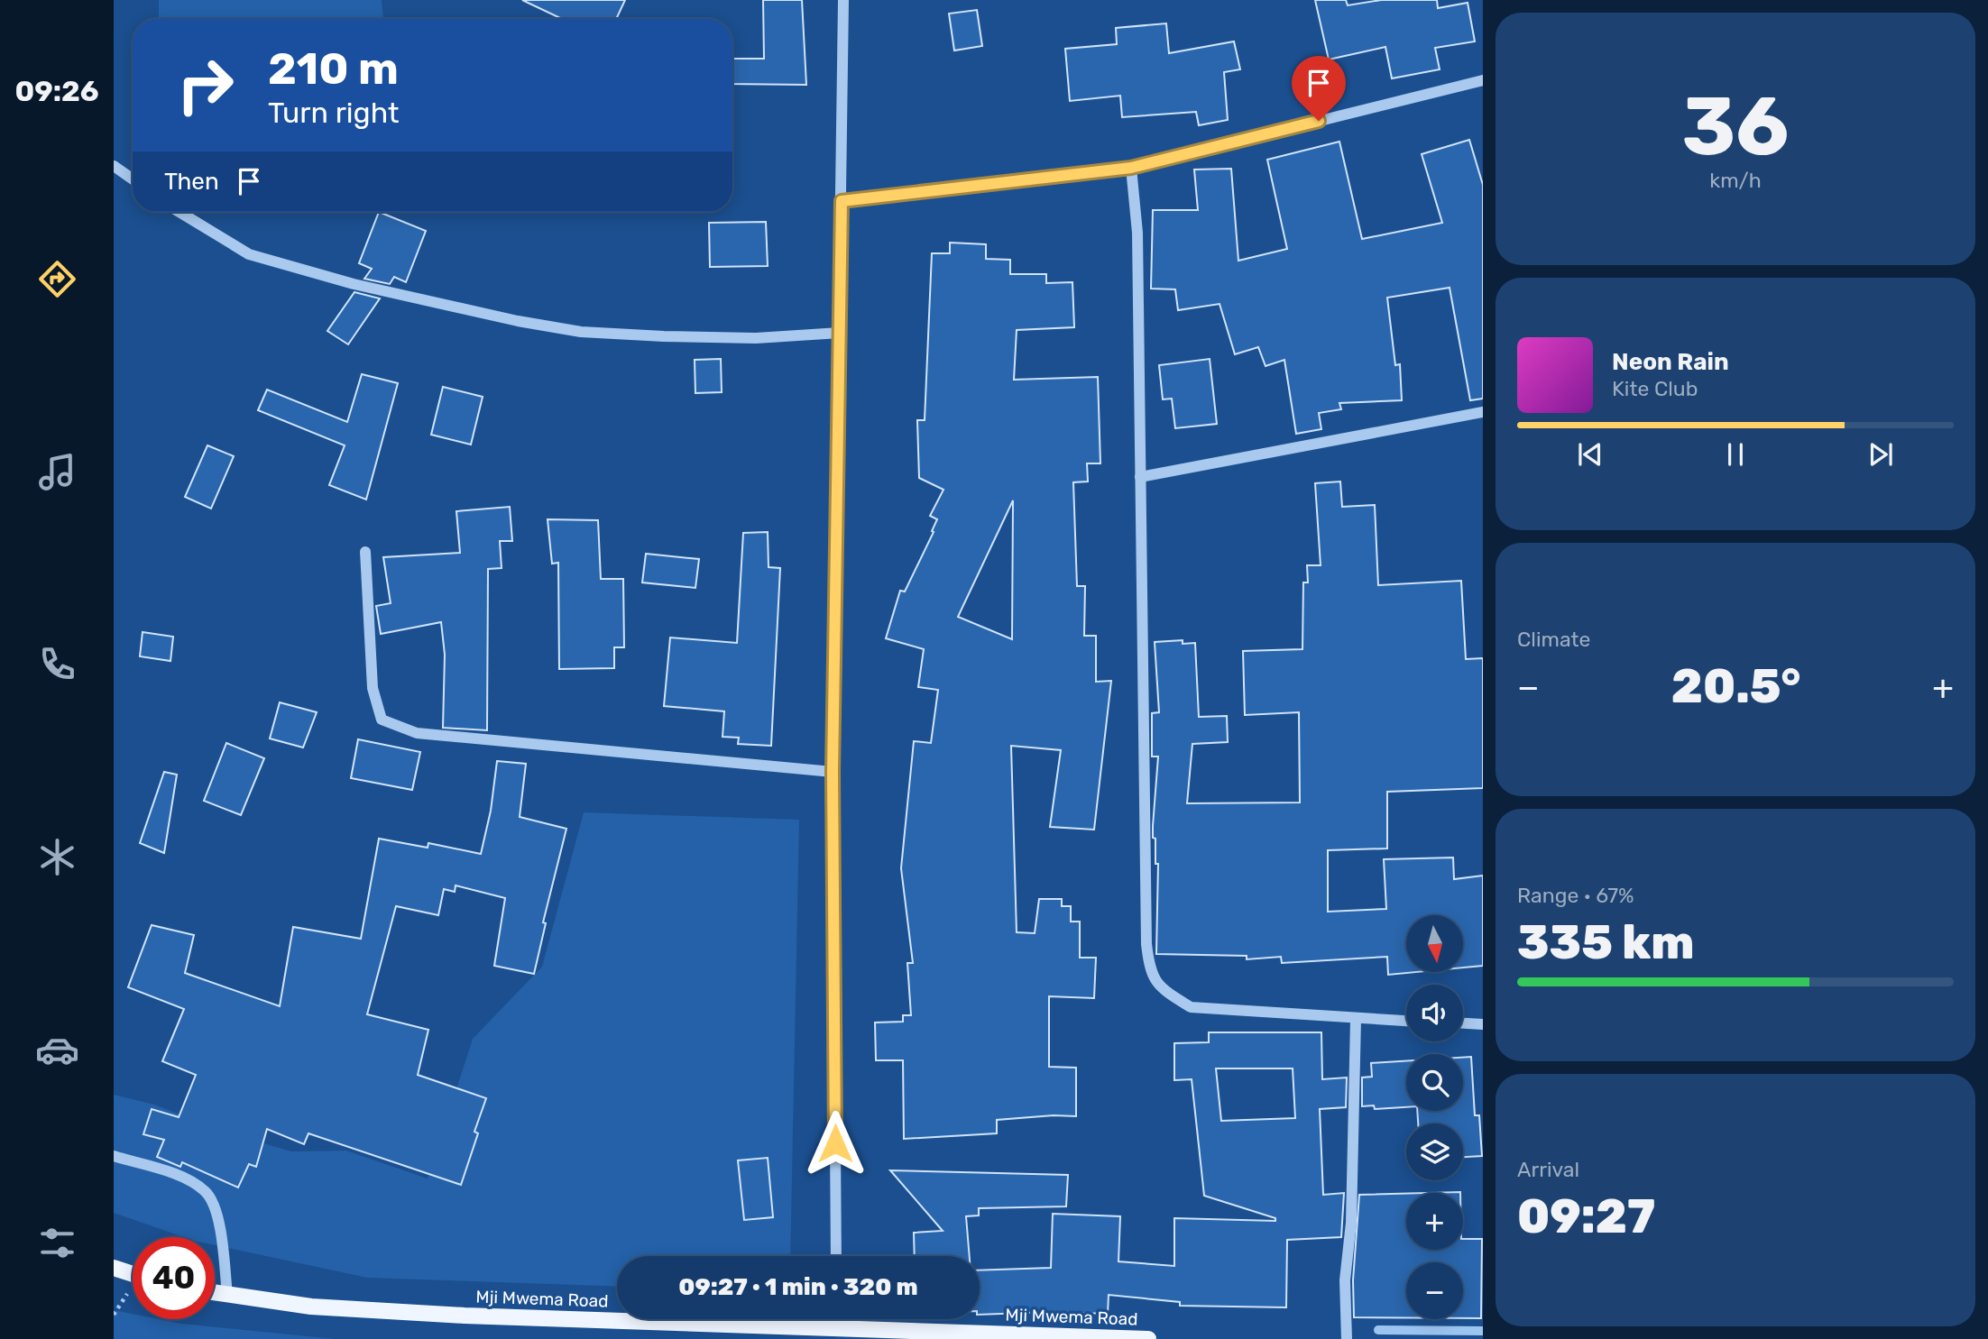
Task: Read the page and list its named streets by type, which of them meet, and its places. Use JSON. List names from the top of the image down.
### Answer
{
  "streets": {
    "main road": ["Mji Mwema Road"]
  },
  "north": "bottom",
  "page": {
    "tabs": "09:26",
    "tile": [
      ["36", "km/h"],
      "Climate",
      ["Range · 67%", "335 km"],
      ["Arrival", "09:27"]
    ],
    "turn": ["210 m", "Turn right"],
    "then": "Then",
    "song": ["Neon Rain", "Kite Club"],
    "heat": ["−", "20.5°", "+"],
    "map_buttons": ["+", "−"],
    "limit": "40",
    "trip": "09:27 · 1 min · 320 m"
  }
}
